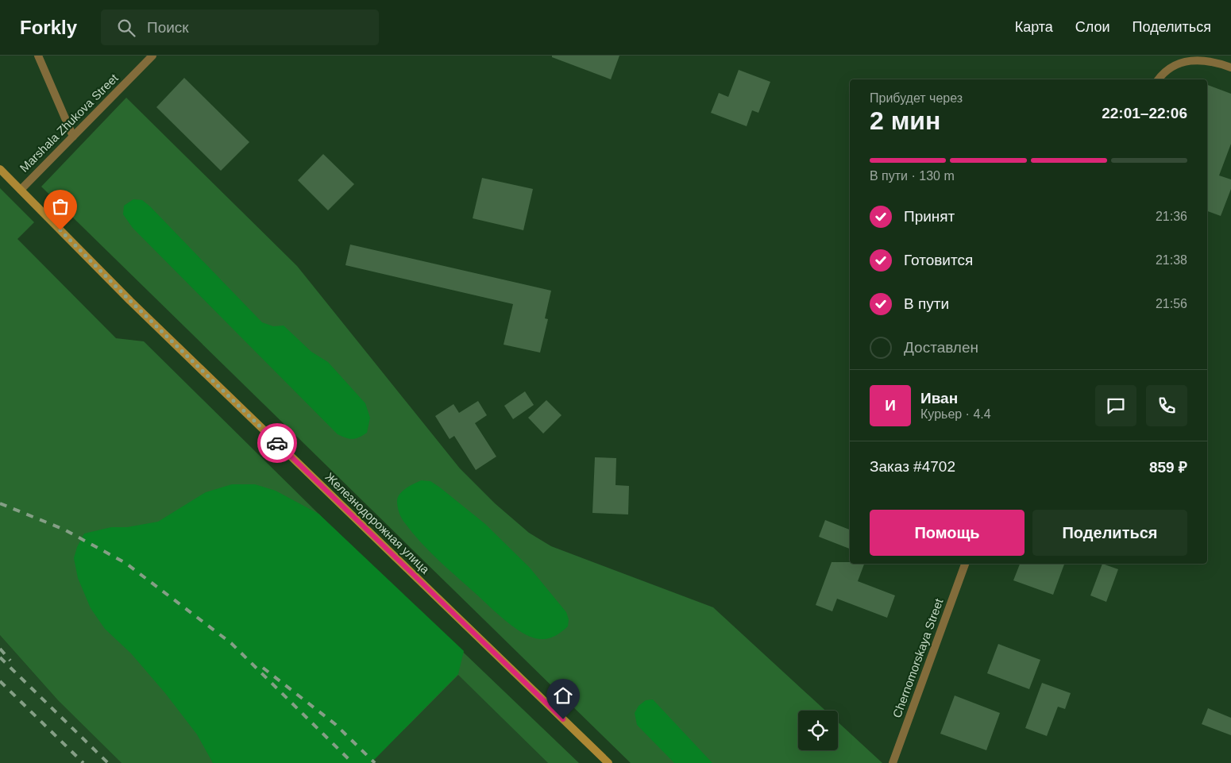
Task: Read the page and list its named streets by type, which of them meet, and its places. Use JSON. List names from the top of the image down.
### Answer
{
  "streets": {
    "main road": ["Железнодорожная улица"],
    "street": ["Marshala Zhukova Street", "Chernomorskaya Street"]
  },
  "crossings": [
    ["Marshala Zhukova Street", "Железнодорожная улица"]
  ],
  "page": {
    "header": "Forkly",
    "search": "Поиск",
    "nav": ["Карта", "Слои", "Поделиться"],
    "heading": ["2 мин", "Прибудет через", "22:01–22:06"],
    "panel": [
      "Иван",
      "Курьер · 4.4",
      "Заказ #4702",
      "859 ₽"
    ],
    "bar": "В пути · 130 m",
    "list": [
      ["Принят", "21:36"],
      ["Готовится", "21:38"],
      ["В пути", "21:56"],
      "Доставлен"
    ],
    "round": "И",
    "buttons": ["Помощь", "Поделиться"]
  }
}
